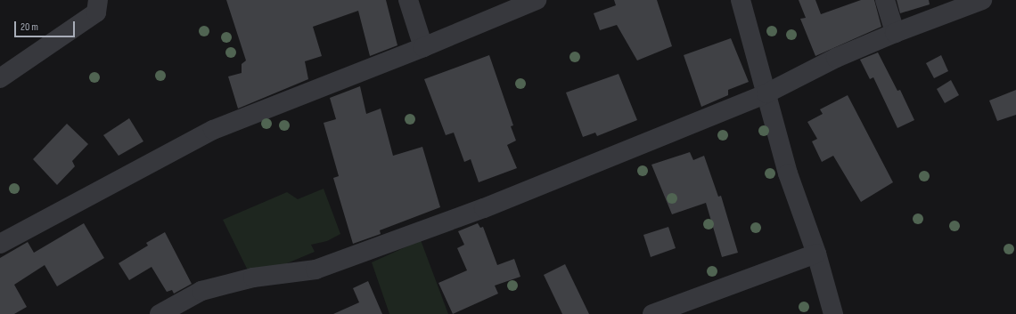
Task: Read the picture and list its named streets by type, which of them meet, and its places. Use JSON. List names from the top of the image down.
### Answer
{
  "scale_bar": "20 m"
}
